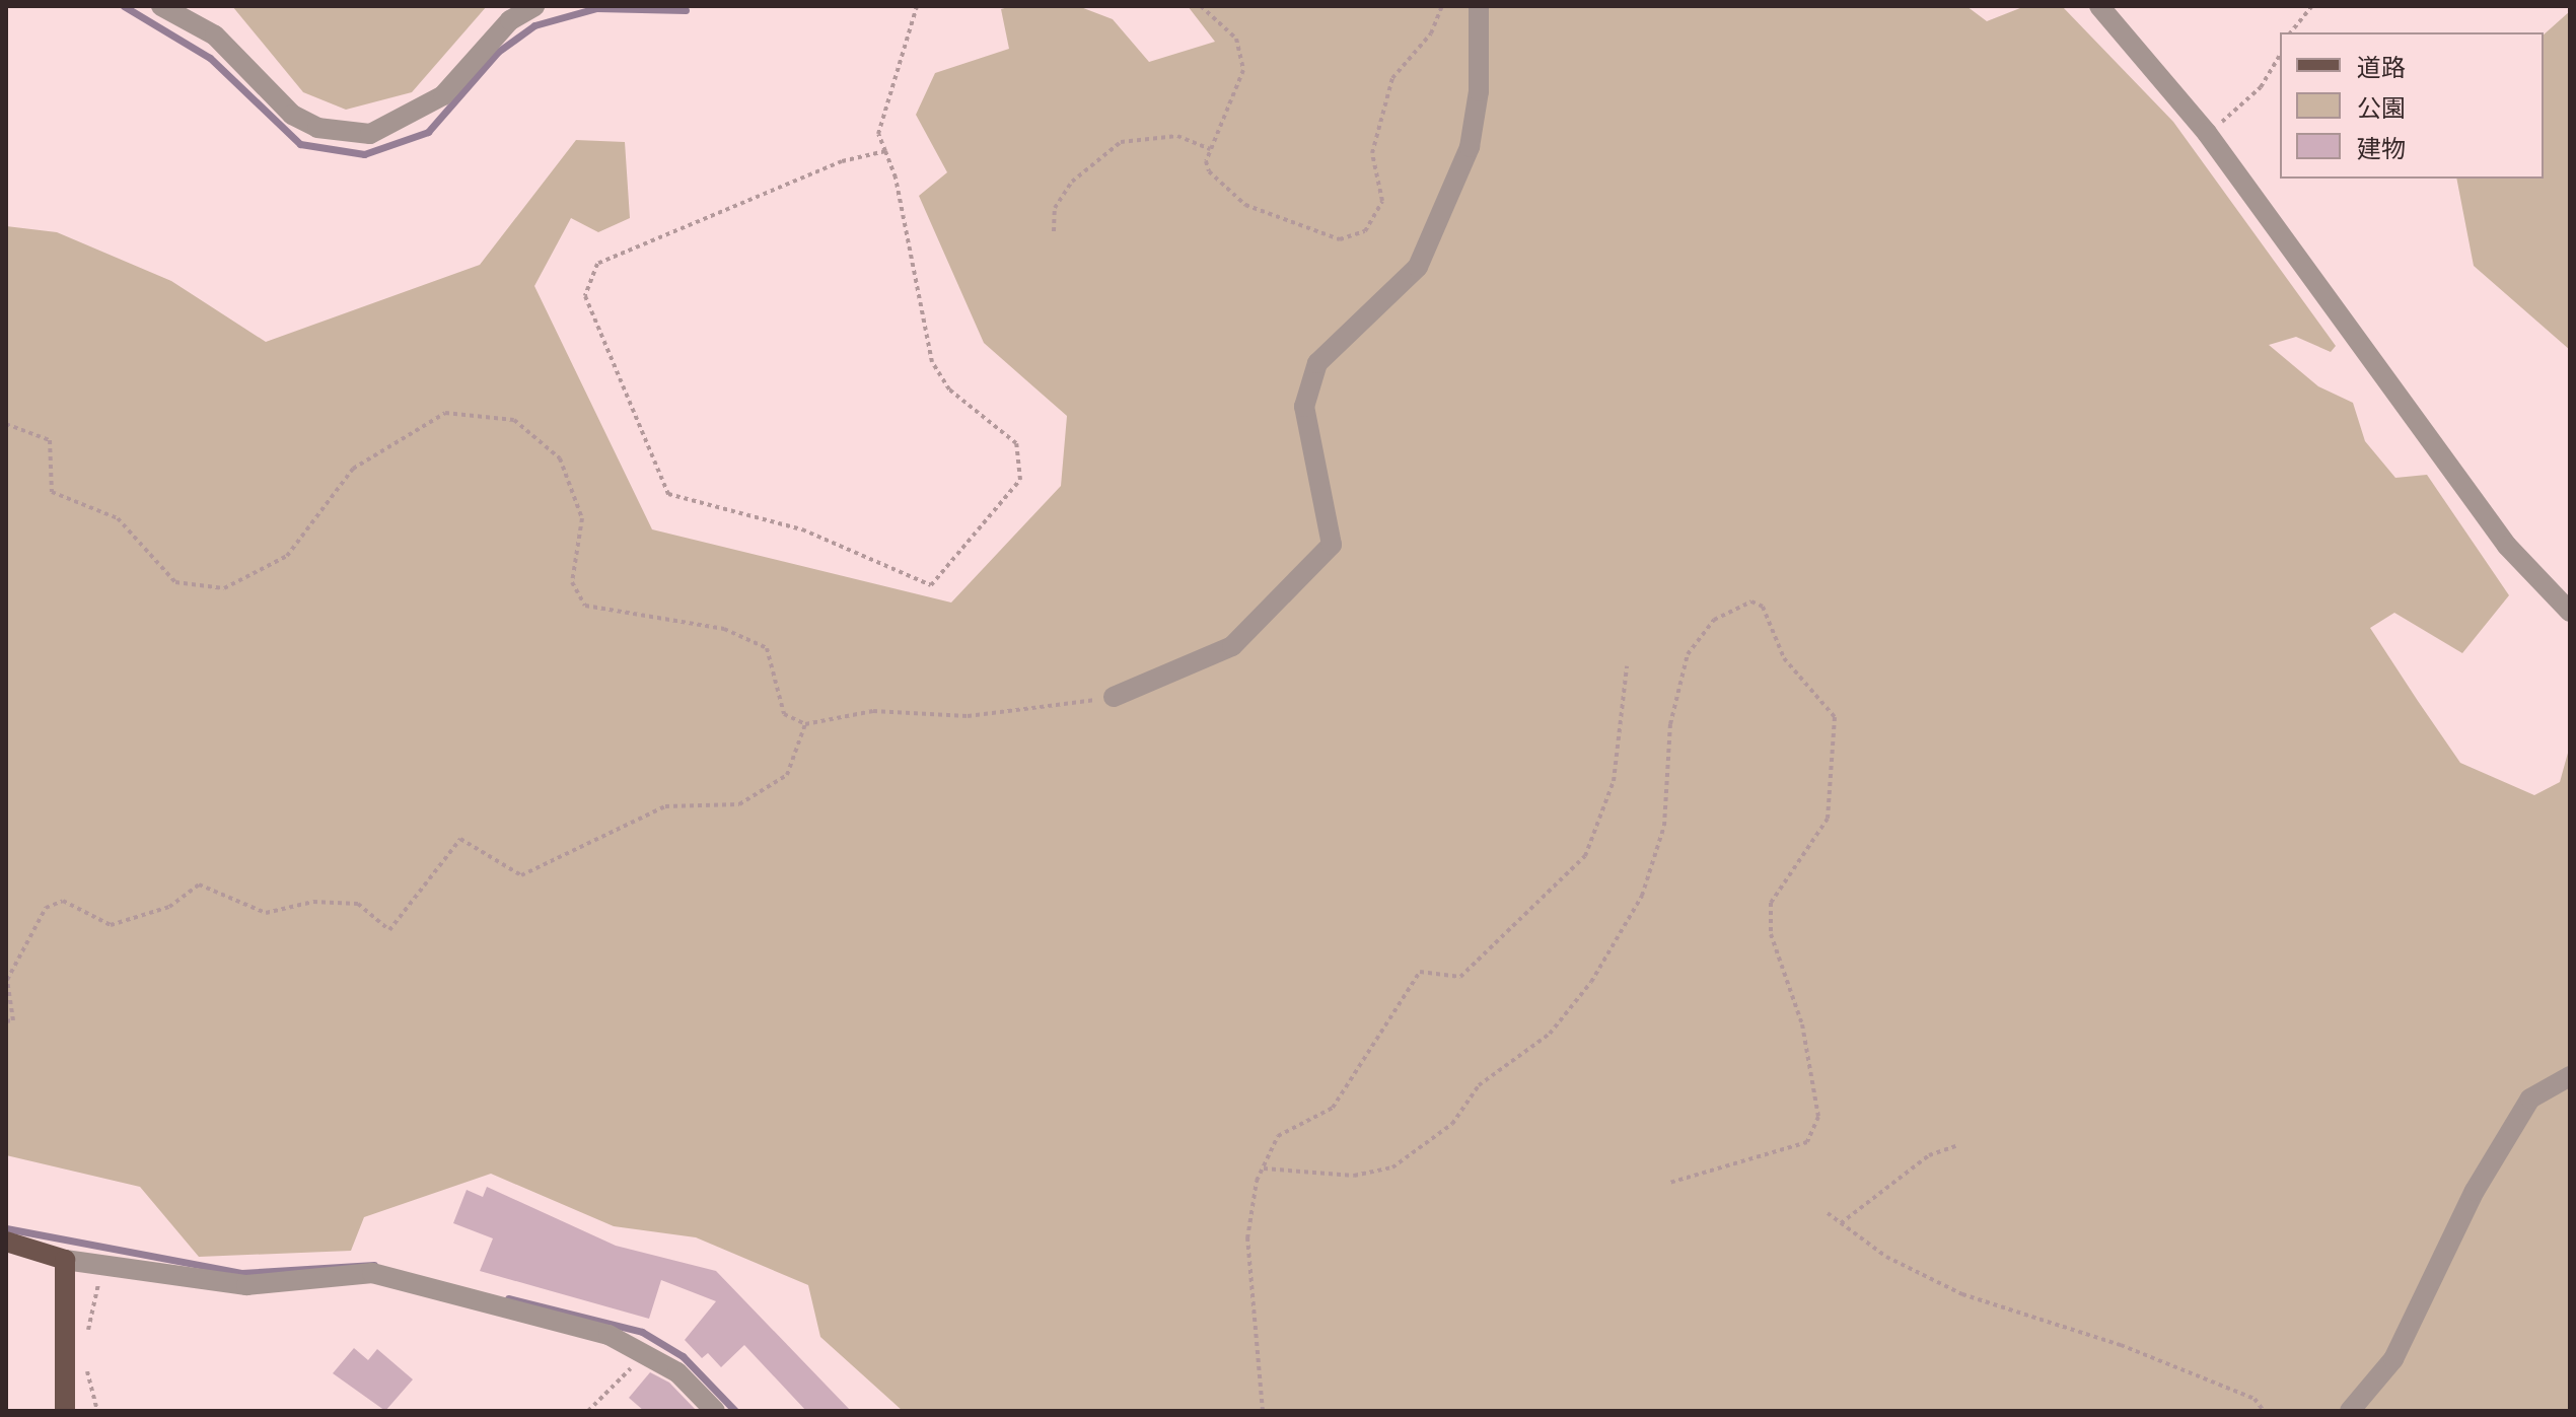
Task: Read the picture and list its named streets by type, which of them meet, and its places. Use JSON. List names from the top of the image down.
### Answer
{
  "legend": ["道路", "公園", "建物"]
}
